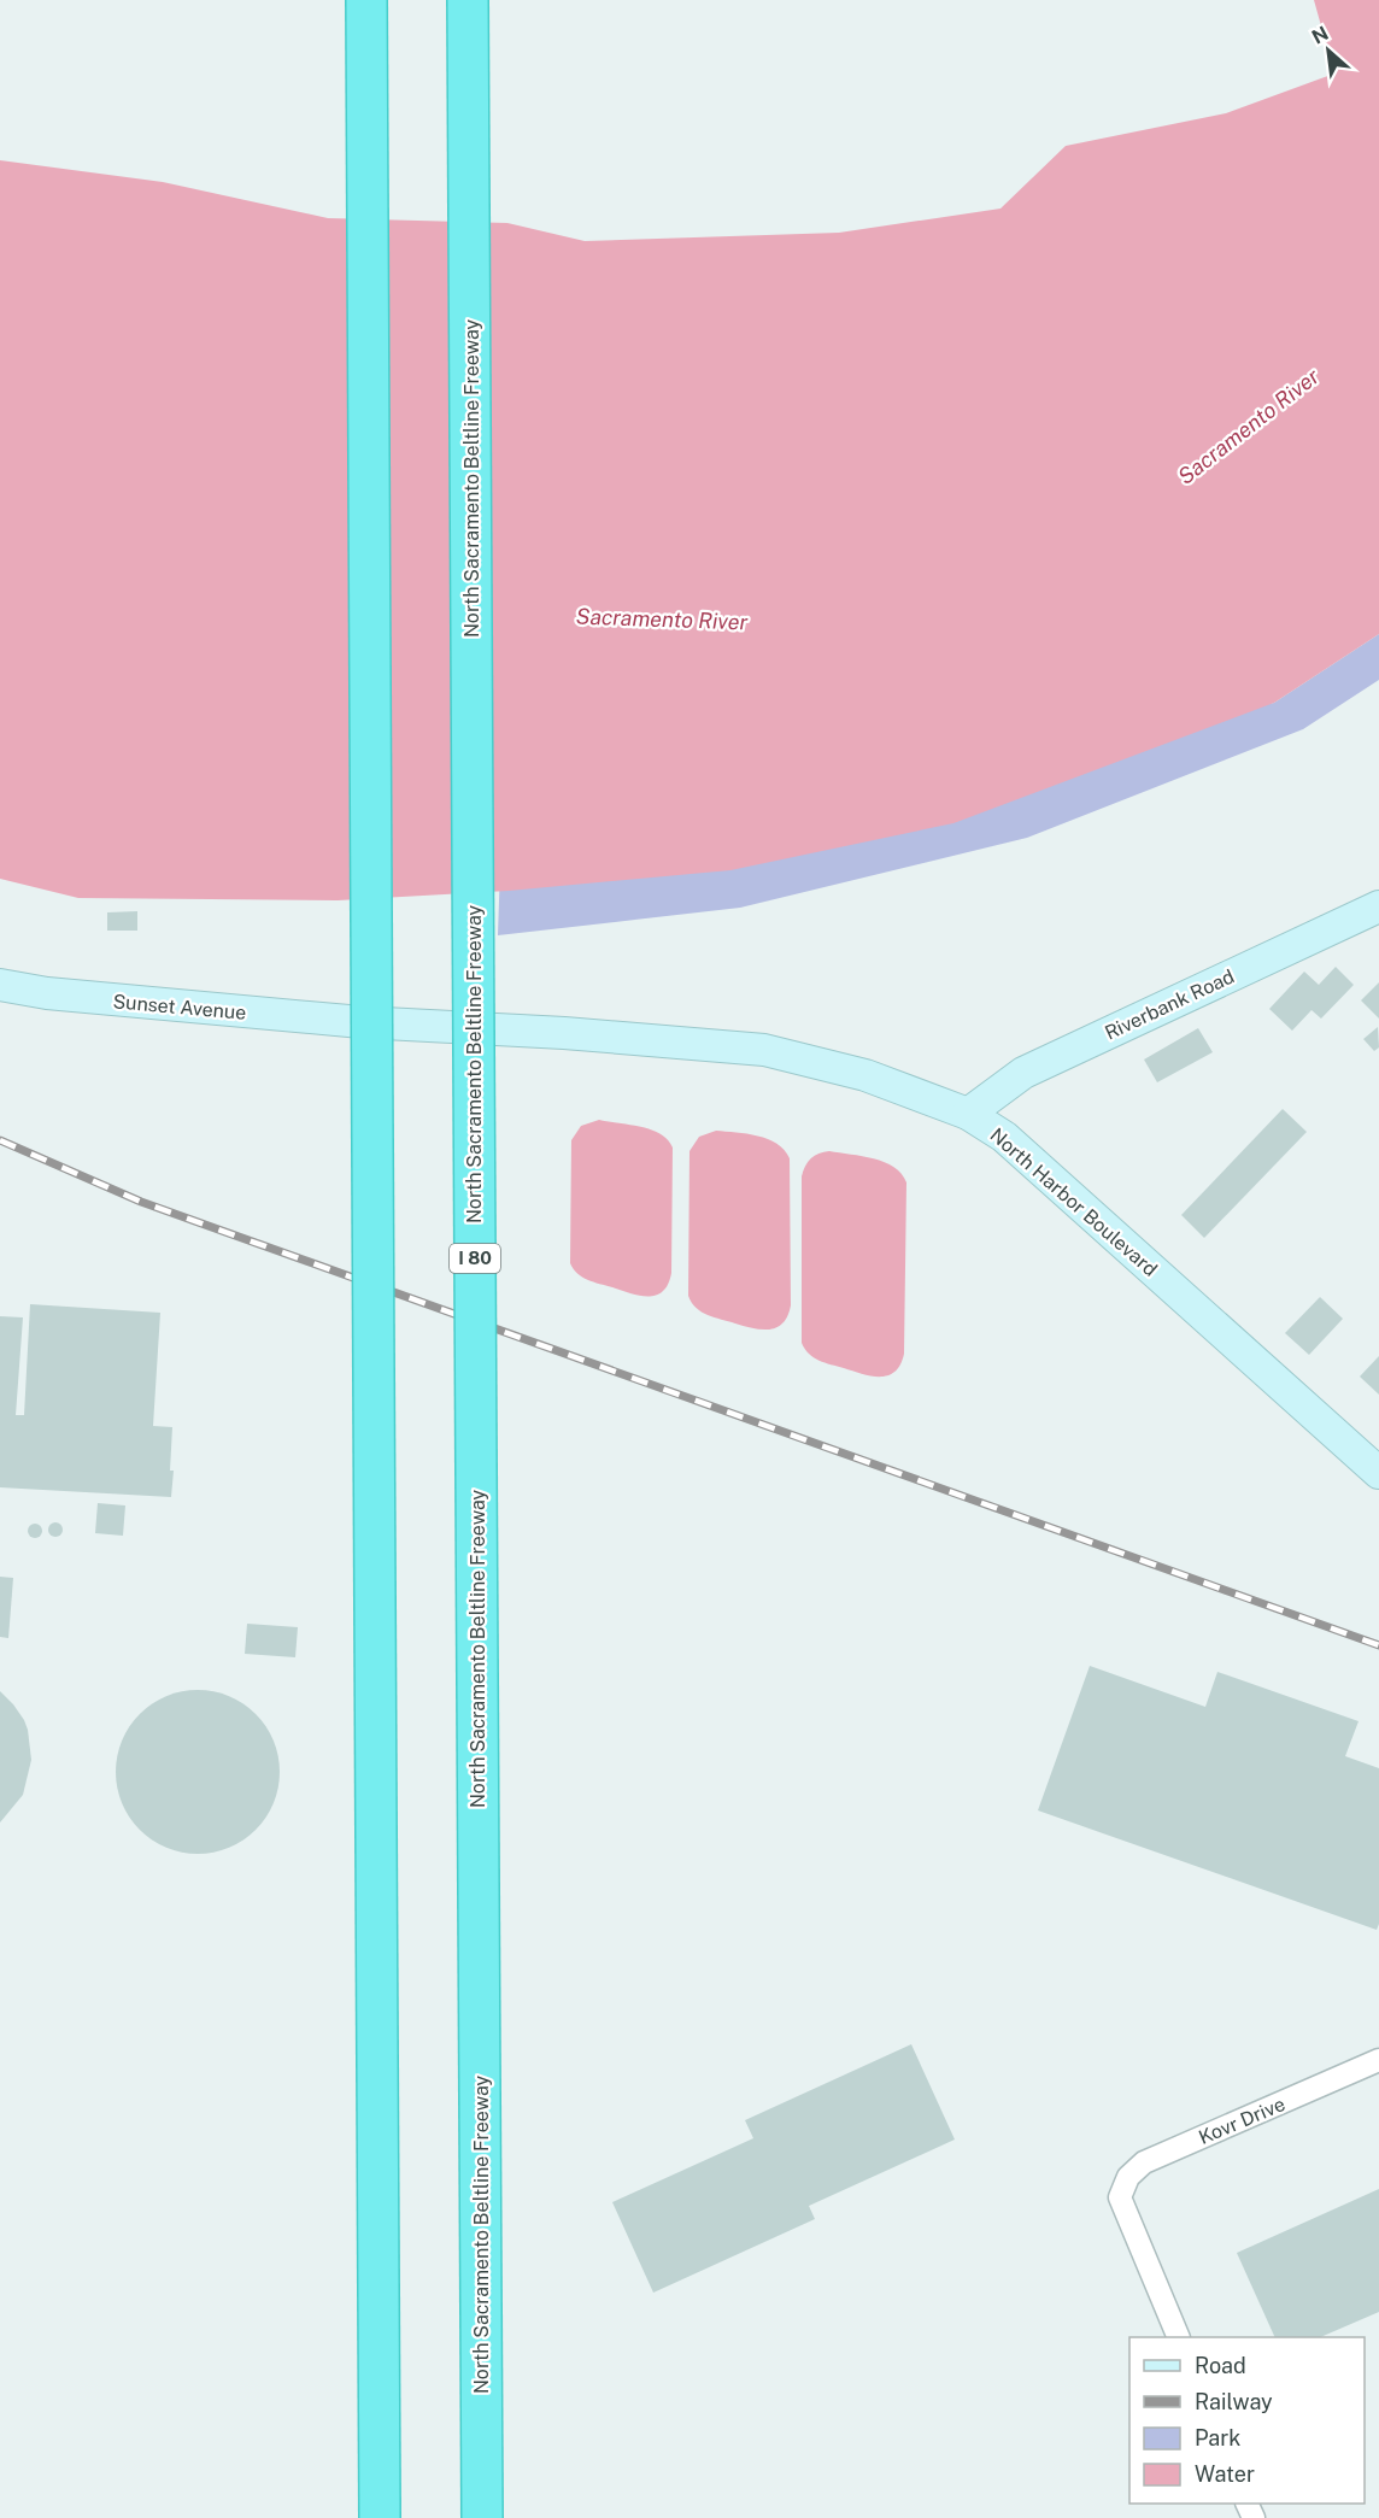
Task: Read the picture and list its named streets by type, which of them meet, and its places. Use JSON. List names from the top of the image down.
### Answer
{
  "streets": {
    "highway": ["North Sacramento Beltline Freeway", "I 80"],
    "main road": ["Riverbank Road", "Sunset Avenue", "North Harbor Boulevard"],
    "street": ["Kovr Drive"]
  },
  "crossings": [
    ["Riverbank Road", "North Harbor Boulevard"],
    ["Sunset Avenue", "North Harbor Boulevard"]
  ],
  "water": ["Sacramento River"],
  "legend": [
    "Road",
    "Railway",
    "Park",
    "Water"
  ],
  "north": "top left"
}
